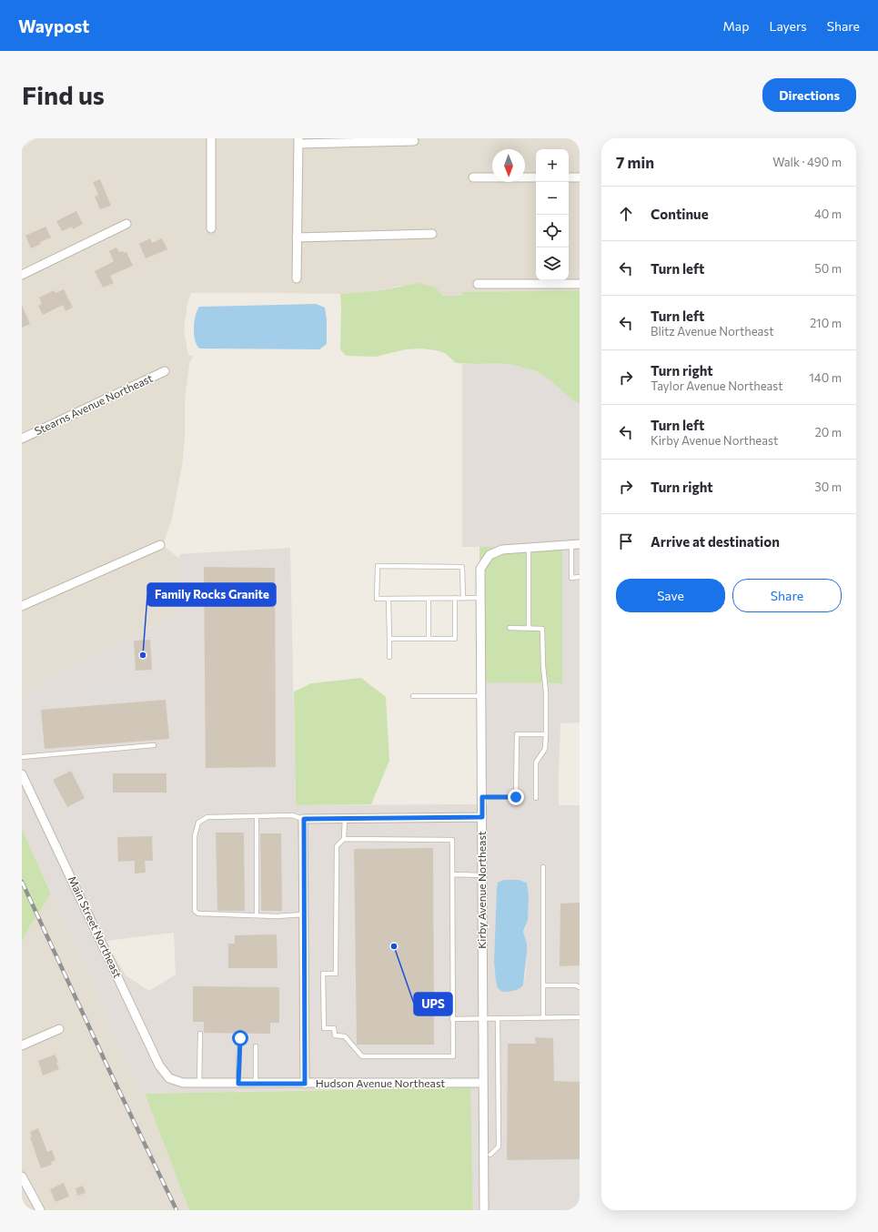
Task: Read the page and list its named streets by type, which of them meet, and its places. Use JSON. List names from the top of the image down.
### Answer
{
  "streets": {
    "street": [
      "Stearns Avenue Northeast",
      "Kirby Avenue Northeast",
      "Main Street Northeast",
      "Hudson Avenue Northeast"
    ]
  },
  "crossings": [
    ["Kirby Avenue Northeast", "Hudson Avenue Northeast"],
    ["Main Street Northeast", "Hudson Avenue Northeast"]
  ],
  "places": ["Family Rocks Granite", "UPS"],
  "north": "bottom",
  "page": {
    "header": "Waypost",
    "nav": ["Map", "Layers", "Share"],
    "buttons": [
      "Directions",
      ["Save", "Share"]
    ],
    "title": "Find us",
    "heading": ["7 min", "Walk · 490 m"],
    "map_buttons": ["+", "−"],
    "list": [
      ["Continue", "40 m"],
      ["Turn left", "50 m"],
      ["Turn left", "Blitz Avenue Northeast", "210 m"],
      ["Turn right", "Taylor Avenue Northeast", "140 m"],
      ["Turn left", "Kirby Avenue Northeast", "20 m"],
      ["Turn right", "30 m"],
      "Arrive at destination"
    ]
  }
}
